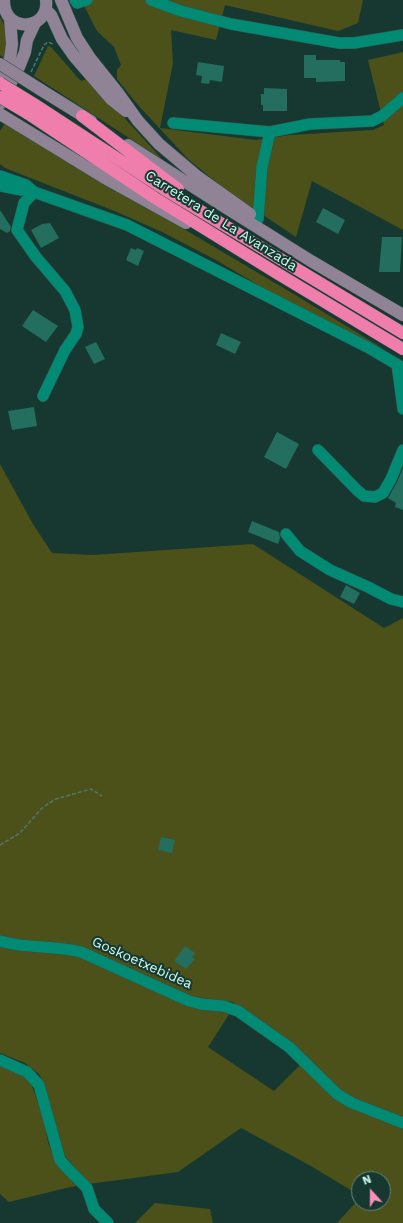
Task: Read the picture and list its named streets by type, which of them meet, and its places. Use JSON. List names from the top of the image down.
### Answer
{
  "streets": {
    "highway": ["Carretera de La Avanzada"],
    "street": ["Goskoetxebidea"]
  },
  "north": "top"
}
